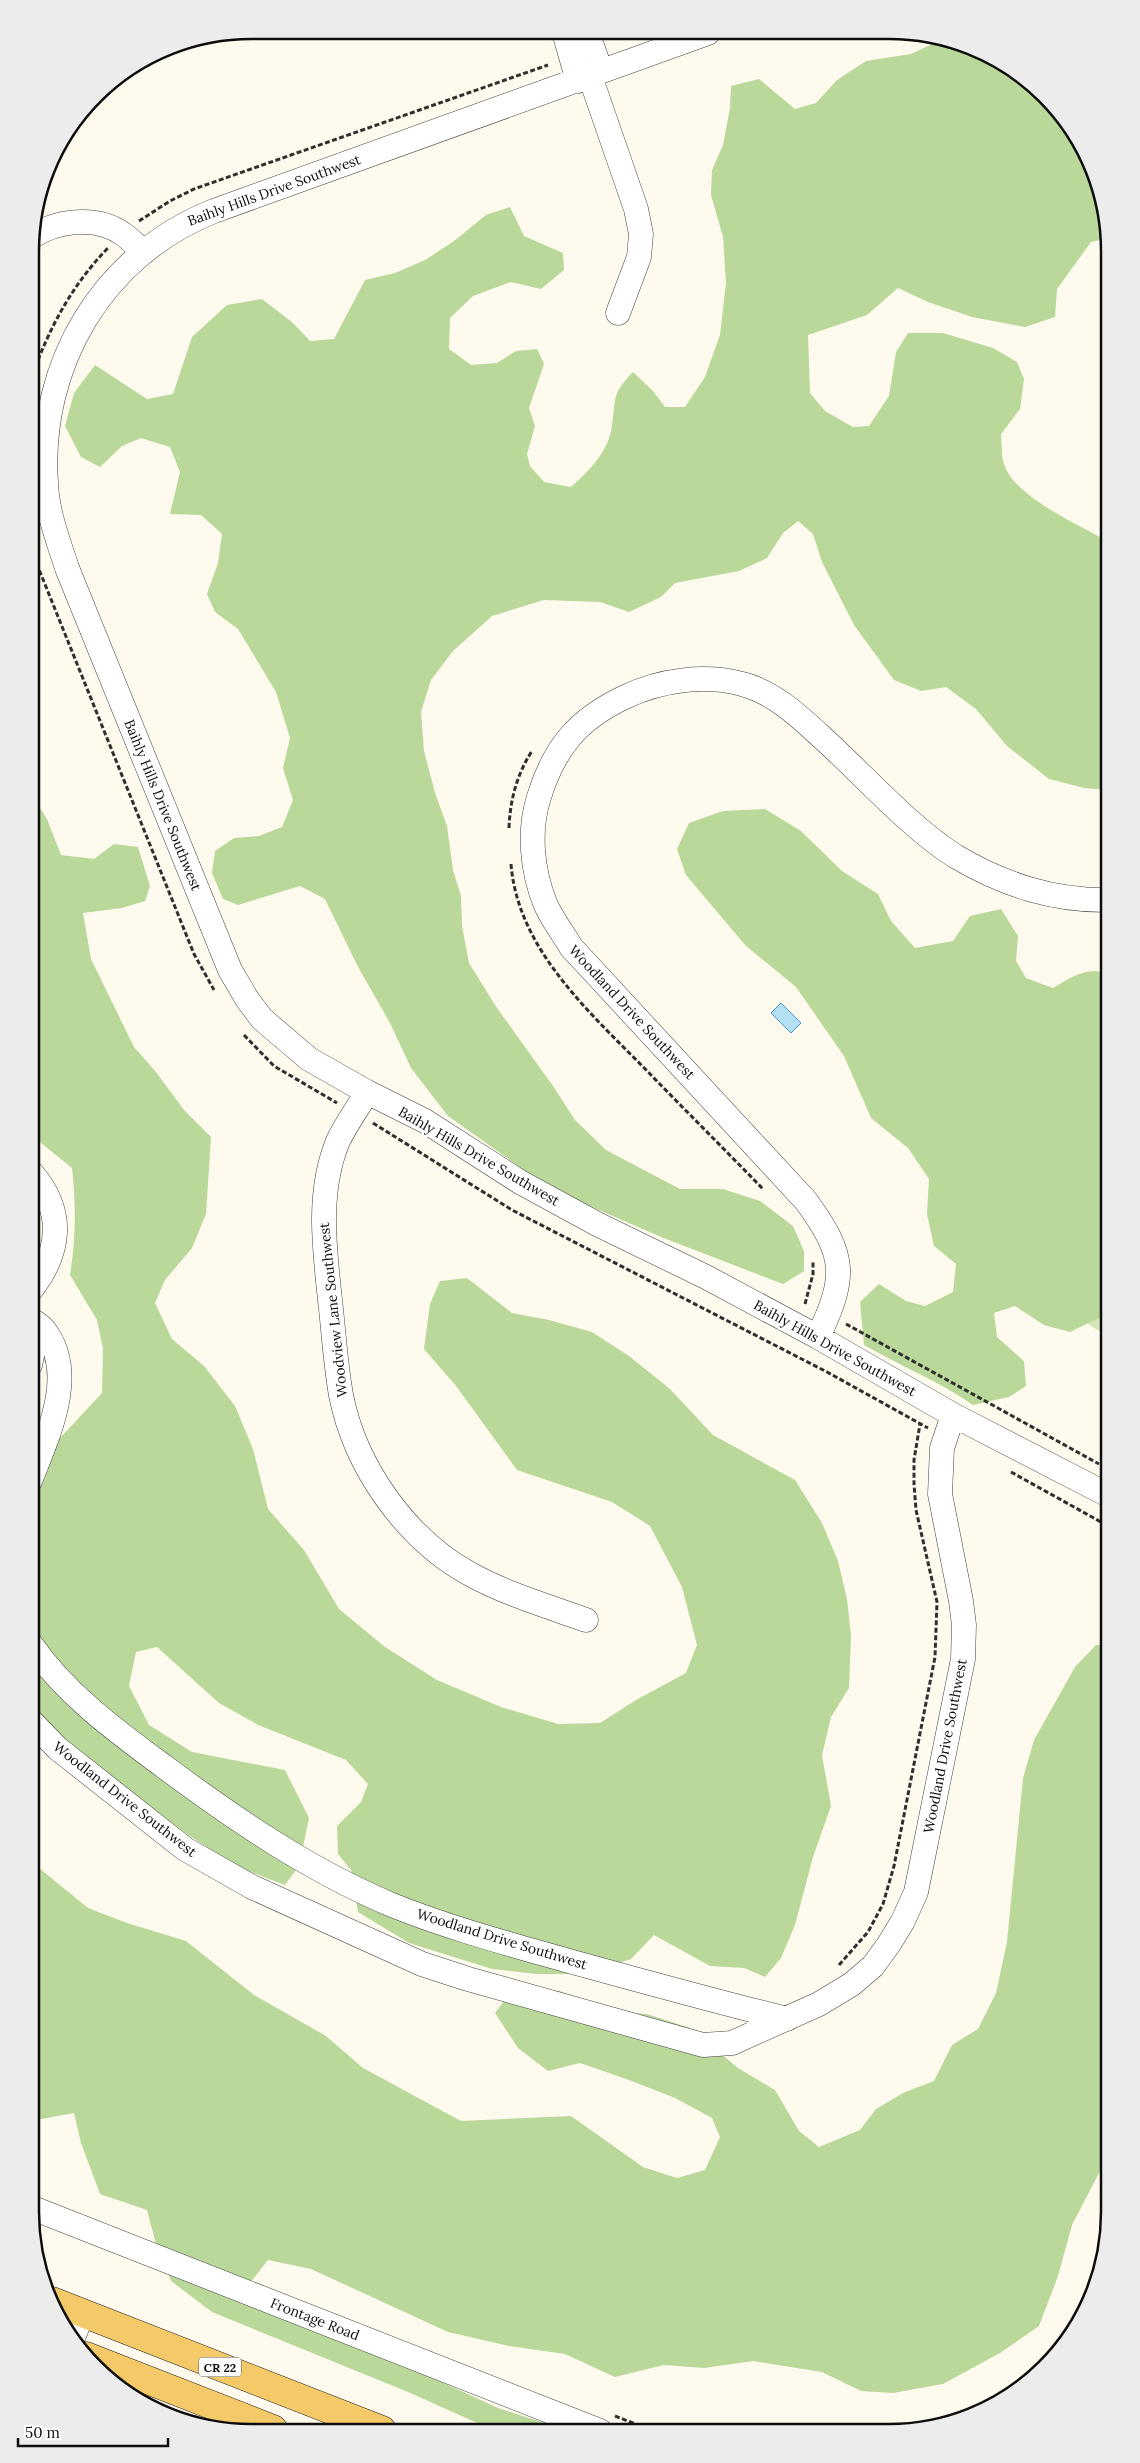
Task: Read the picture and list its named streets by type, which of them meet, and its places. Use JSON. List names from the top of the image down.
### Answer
{
  "streets": {
    "main road": ["CR 22"],
    "street": [
      "Baihly Hills Drive Southwest",
      "Woodland Drive Southwest",
      "Woodview Lane Southwest",
      "Frontage Road"
    ]
  },
  "crossings": [
    ["Baihly Hills Drive Southwest", "Woodland Drive Southwest"],
    ["Baihly Hills Drive Southwest", "Woodview Lane Southwest"]
  ],
  "scale_bar": "50 m"
}
